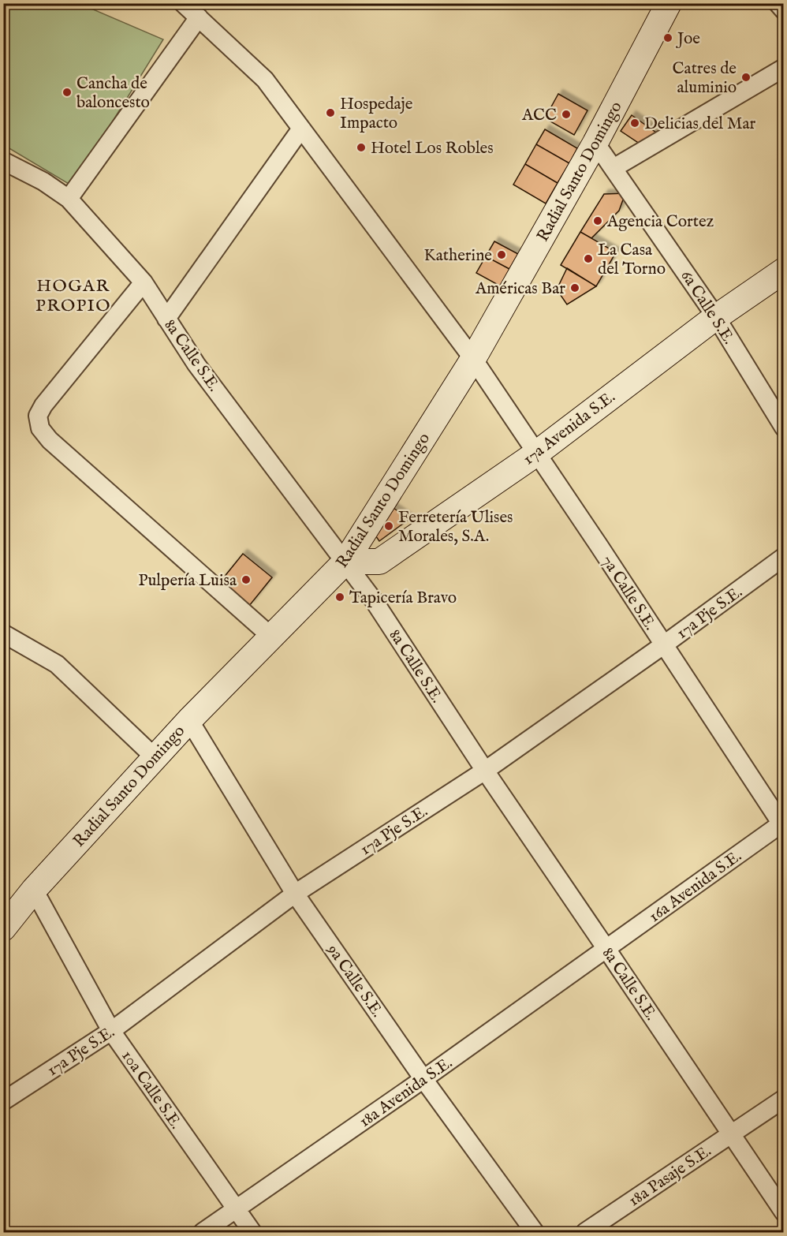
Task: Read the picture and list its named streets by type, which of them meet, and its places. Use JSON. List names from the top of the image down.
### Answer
{
  "streets": {
    "main road": ["Radial Santo Domingo", "17a Avenida S.E."],
    "street": [
      "6a Calle S.E.",
      "8a Calle S.E.",
      "7a Calle S.E.",
      "17a Pje S.E.",
      "16a Avenida S.E.",
      "9a Calle S.E.",
      "10a Calle S.E.",
      "18a Avenida S.E.",
      "18a Pasaje S.E."
    ]
  },
  "crossings": [
    ["Radial Santo Domingo", "6a Calle S.E."],
    ["Radial Santo Domingo", "8a Calle S.E."],
    ["Radial Santo Domingo", "17a Avenida S.E."],
    ["Radial Santo Domingo", "7a Calle S.E."],
    ["Radial Santo Domingo", "9a Calle S.E."],
    ["Radial Santo Domingo", "10a Calle S.E."],
    ["6a Calle S.E.", "17a Avenida S.E."],
    ["8a Calle S.E.", "17a Avenida S.E."],
    ["8a Calle S.E.", "17a Pje S.E."],
    ["8a Calle S.E.", "16a Avenida S.E."],
    ["8a Calle S.E.", "18a Avenida S.E."],
    ["8a Calle S.E.", "18a Pasaje S.E."],
    ["17a Avenida S.E.", "7a Calle S.E."],
    ["7a Calle S.E.", "17a Pje S.E."],
    ["7a Calle S.E.", "16a Avenida S.E."],
    ["17a Pje S.E.", "9a Calle S.E."],
    ["17a Pje S.E.", "10a Calle S.E."],
    ["16a Avenida S.E.", "18a Avenida S.E."],
    ["9a Calle S.E.", "18a Avenida S.E."],
    ["10a Calle S.E.", "18a Avenida S.E."]
  ],
  "districts": ["HOGAR PROPIO"],
  "places": [
    "Joe",
    "Catres de aluminio",
    "Cancha de baloncesto",
    "Hospedaje Impacto",
    "ACC",
    "Delicias del Mar",
    "Hotel Los Robles",
    "Agencia Cortez",
    "Katherine",
    "La Casa del Torno",
    "Américas Bar",
    "Ferretería Ulises Morales, S.A.",
    "Pulpería Luisa",
    "Tapicería Bravo"
  ]
}
